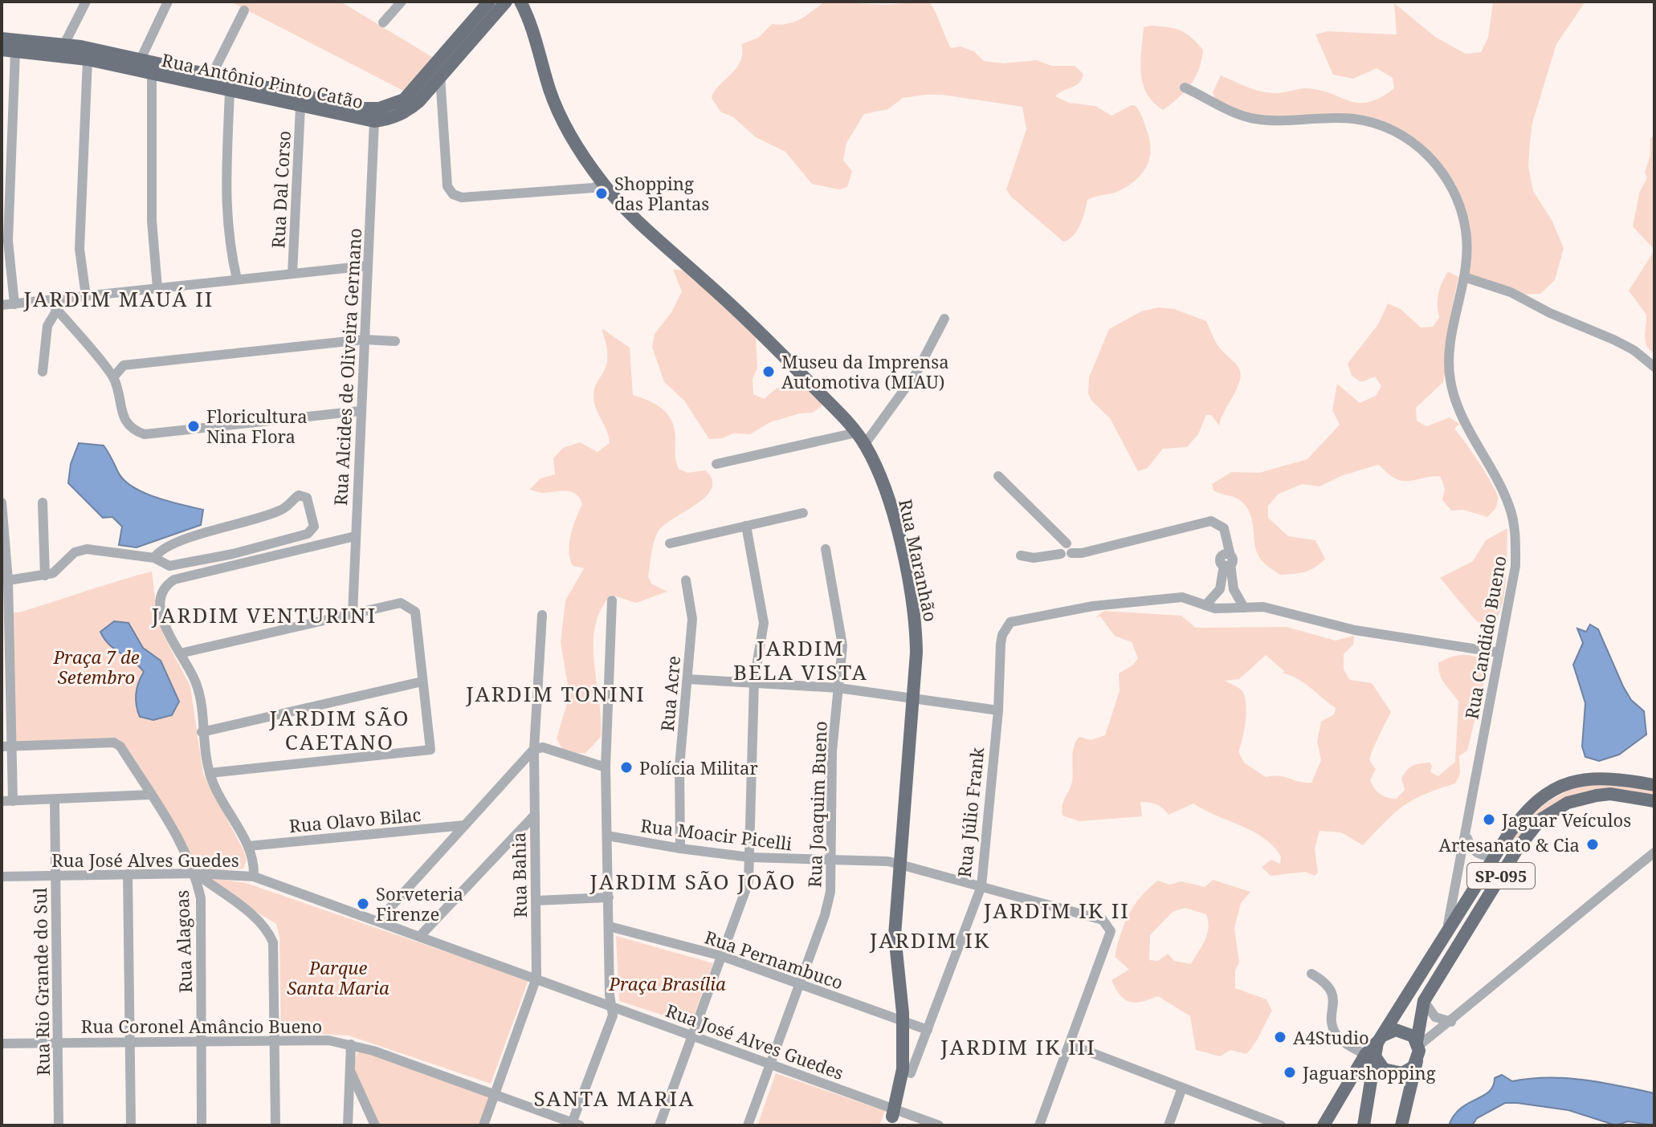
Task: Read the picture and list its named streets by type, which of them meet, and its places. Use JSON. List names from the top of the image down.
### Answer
{
  "streets": {
    "main road": ["Rua Antônio Pinto Catão", "Rua Maranhão", "SP-095"],
    "street": [
      "Rua Dal Corso",
      "Rua Alcides de Oliveira Germano",
      "Rua Candido Bueno",
      "Rua Acre",
      "Rua Joaquim Bueno",
      "Rua Júlio Frank",
      "Rua Olavo Bilac",
      "Rua Moacir Picelli",
      "Rua José Alves Guedes",
      "Rua Bahia",
      "Rua Alagoas",
      "Rua Pernambuco",
      "Rua Rio Grande do Sul",
      "Rua Coronel Amâncio Bueno"
    ]
  },
  "crossings": [
    ["Rua Antônio Pinto Catão", "Rua Dal Corso"],
    ["Rua Antônio Pinto Catão", "Rua Alcides de Oliveira Germano"],
    ["Rua Maranhão", "Rua Júlio Frank"],
    ["Rua Maranhão", "Rua Moacir Picelli"],
    ["Rua Maranhão", "Rua José Alves Guedes"],
    ["Rua Maranhão", "Rua Pernambuco"],
    ["Rua Candido Bueno", "SP-095"],
    ["Rua Acre", "Rua Moacir Picelli"],
    ["Rua Joaquim Bueno", "Rua Moacir Picelli"],
    ["Rua Joaquim Bueno", "Rua José Alves Guedes"],
    ["Rua Joaquim Bueno", "Rua Pernambuco"],
    ["Rua Júlio Frank", "Rua Moacir Picelli"],
    ["Rua Júlio Frank", "Rua Pernambuco"],
    ["Rua José Alves Guedes", "Rua Bahia"],
    ["Rua José Alves Guedes", "Rua Alagoas"],
    ["Rua José Alves Guedes", "Rua Rio Grande do Sul"],
    ["Rua Bahia", "Rua Coronel Amâncio Bueno"],
    ["Rua Alagoas", "Rua Coronel Amâncio Bueno"],
    ["Rua Rio Grande do Sul", "Rua Coronel Amâncio Bueno"]
  ],
  "districts": [
    "JARDIM MAUÁ II",
    "JARDIM VENTURINI",
    "JARDIM BELA VISTA",
    "JARDIM TONINI",
    "JARDIM SÃO CAETANO",
    "JARDIM SÃO JOÃO",
    "JARDIM IK II",
    "JARDIM IK",
    "JARDIM IK III",
    "SANTA MARIA"
  ],
  "parks": ["Praça 7 de Setembro", "Parque Santa Maria", "Praça Brasília"],
  "places": [
    "Shopping das Plantas",
    "Museu da Imprensa Automotiva (MIAU)",
    "Floricultura Nina Flora",
    "Polícia Militar",
    "Jaguar Veículos",
    "Artesanato & Cia",
    "Sorveteria Firenze",
    "A4Studio",
    "Jaguarshopping"
  ]
}
